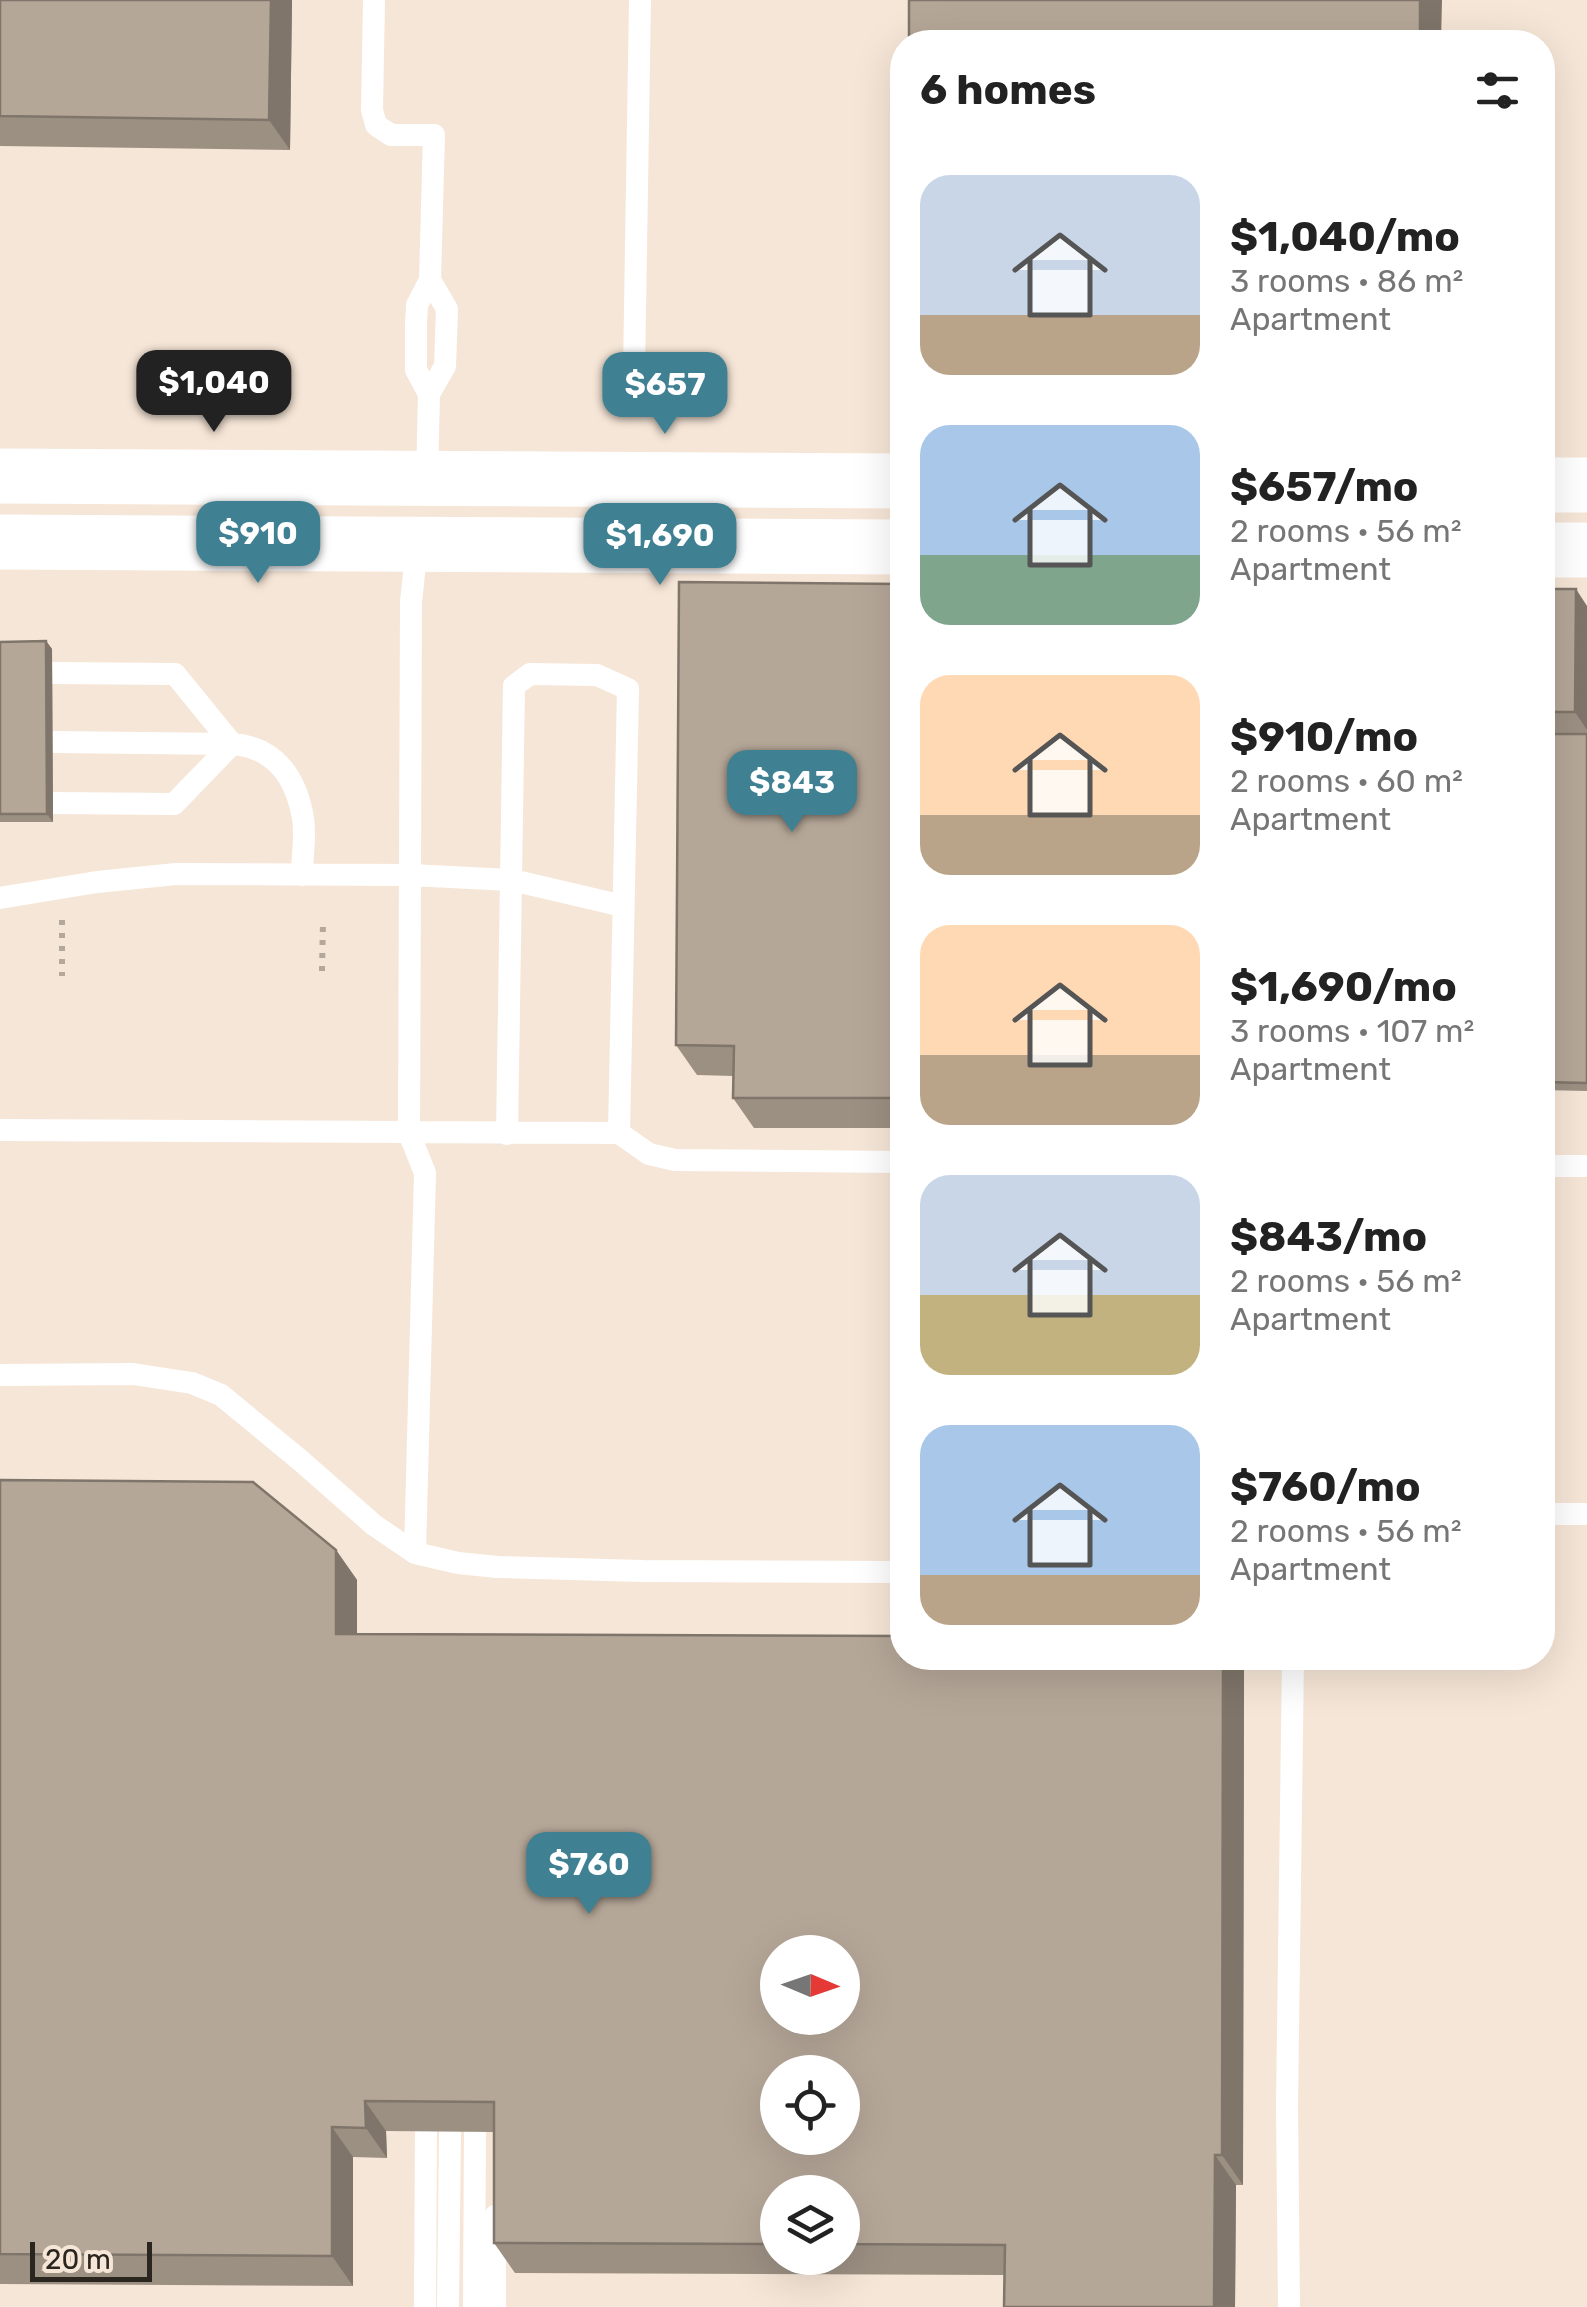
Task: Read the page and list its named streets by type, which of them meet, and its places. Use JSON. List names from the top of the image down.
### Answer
{
  "scale_bar": "20 m",
  "north": "right",
  "page": {
    "heading": "6 homes",
    "list": [
      {
        "name": "$1,040/mo",
        "note": "3 rooms · 86 m² · Apartment"
      },
      {
        "name": "$657/mo",
        "note": "2 rooms · 56 m² · Apartment"
      },
      {
        "name": "$910/mo",
        "note": "2 rooms · 60 m² · Apartment"
      },
      {
        "name": "$1,690/mo",
        "note": "3 rooms · 107 m² · Apartment"
      },
      {
        "name": "$843/mo",
        "note": "2 rooms · 56 m² · Apartment"
      },
      {
        "name": "$760/mo",
        "note": "2 rooms · 56 m² · Apartment"
      }
    ],
    "price": [
      "$1,040",
      "$657",
      "$910",
      "$1,690",
      "$843",
      "$760"
    ],
    "scale": "20 m"
  }
}
